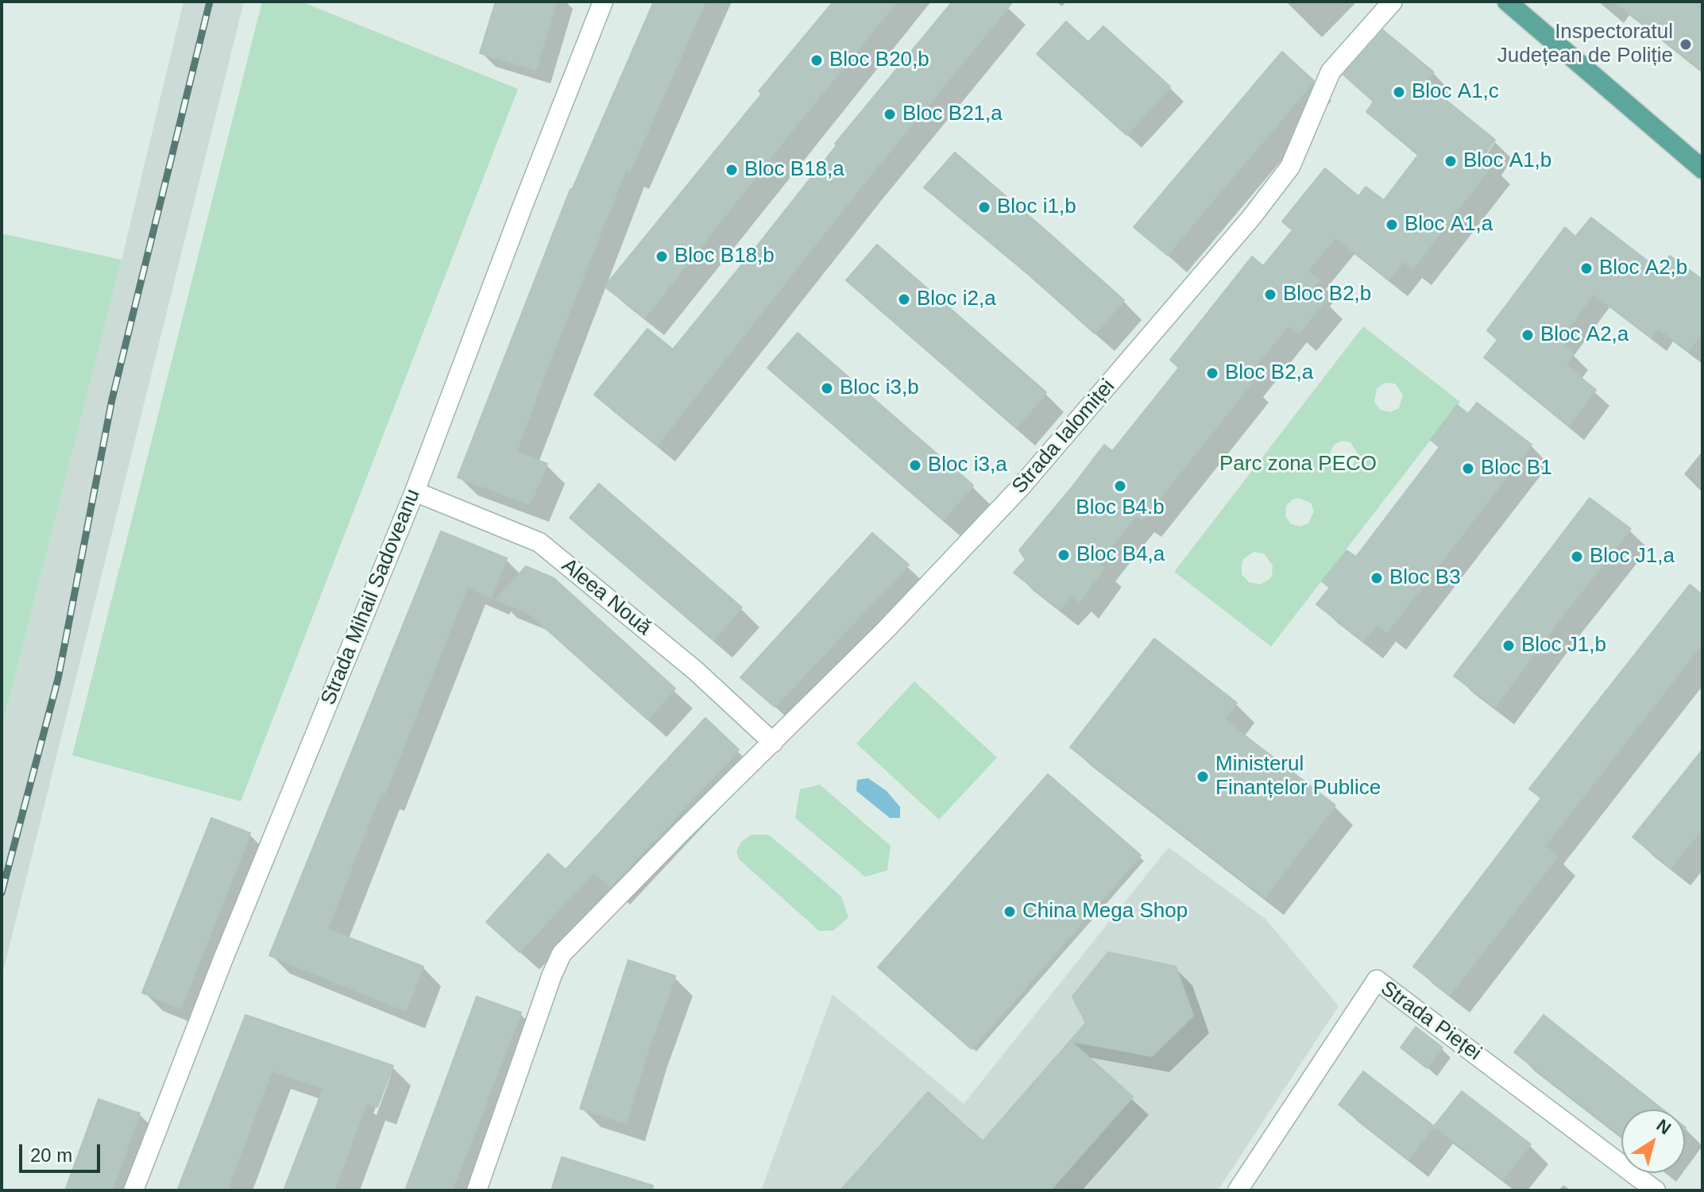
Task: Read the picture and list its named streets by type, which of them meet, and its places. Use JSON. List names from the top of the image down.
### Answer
{
  "streets": {
    "street": [
      "Strada Ialomiței",
      "Strada Mihail Sadoveanu",
      "Aleea Nouă",
      "Strada Pieței"
    ]
  },
  "crossings": [
    ["Strada Ialomiței", "Aleea Nouă"],
    ["Strada Mihail Sadoveanu", "Aleea Nouă"]
  ],
  "parks": ["Parc zona PECO"],
  "places": [
    "Inspectoratul Județean de Poliție",
    "Bloc B20,b",
    "Bloc A1,c",
    "Bloc B21,a",
    "Bloc A1,b",
    "Bloc B18,a",
    "Bloc i1,b",
    "Bloc A1,a",
    "Bloc B18,b",
    "Bloc A2,b",
    "Bloc B2,b",
    "Bloc i2,a",
    "Bloc A2,a",
    "Bloc B2,a",
    "Bloc i3,b",
    "Bloc i3,a",
    "Bloc B1",
    "Bloc B4.b",
    "Bloc B4,a",
    "Bloc J1,a",
    "Bloc B3",
    "Bloc J1,b",
    "Ministerul Finanțelor Publice",
    "China Mega Shop"
  ],
  "scale_bar": "20 m",
  "north": "top right"
}
